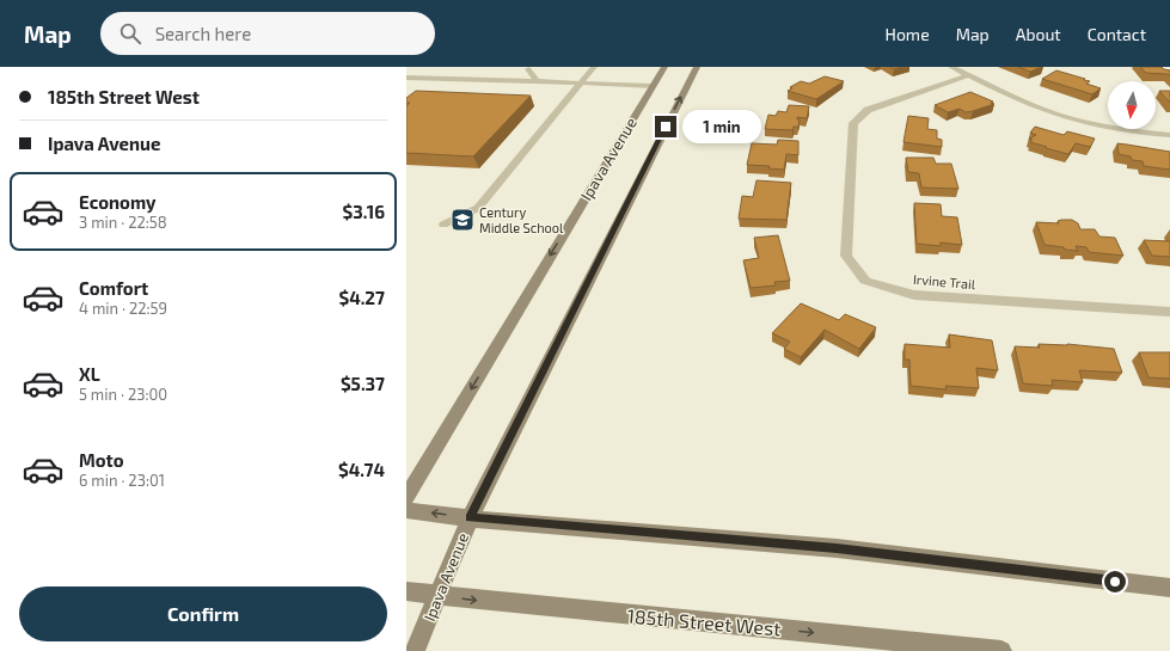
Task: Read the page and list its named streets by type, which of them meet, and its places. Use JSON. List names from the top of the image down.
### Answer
{
  "streets": {
    "street": ["Ipava Avenue", "Irvine Trail", "185th Street West"]
  },
  "crossings": [
    ["Ipava Avenue", "185th Street West"]
  ],
  "places": {
    "school or university": ["Century Middle School"]
  },
  "north": "bottom",
  "page": {
    "header": "Map",
    "search": "Search here",
    "nav": [
      "Home",
      "Map",
      "About",
      "Contact"
    ],
    "banner": ["185th Street West", "Ipava Avenue"],
    "bubble": "1 min",
    "list": [
      {
        "name": "Economy",
        "note": "3 min · 22:58",
        "value": "$3.16"
      },
      {
        "name": "Comfort",
        "note": "4 min · 22:59",
        "value": "$4.27"
      },
      {
        "name": "XL",
        "note": "5 min · 23:00",
        "value": "$5.37"
      },
      {
        "name": "Moto",
        "note": "6 min · 23:01",
        "value": "$4.74"
      }
    ],
    "buttons": "Confirm"
  }
}
